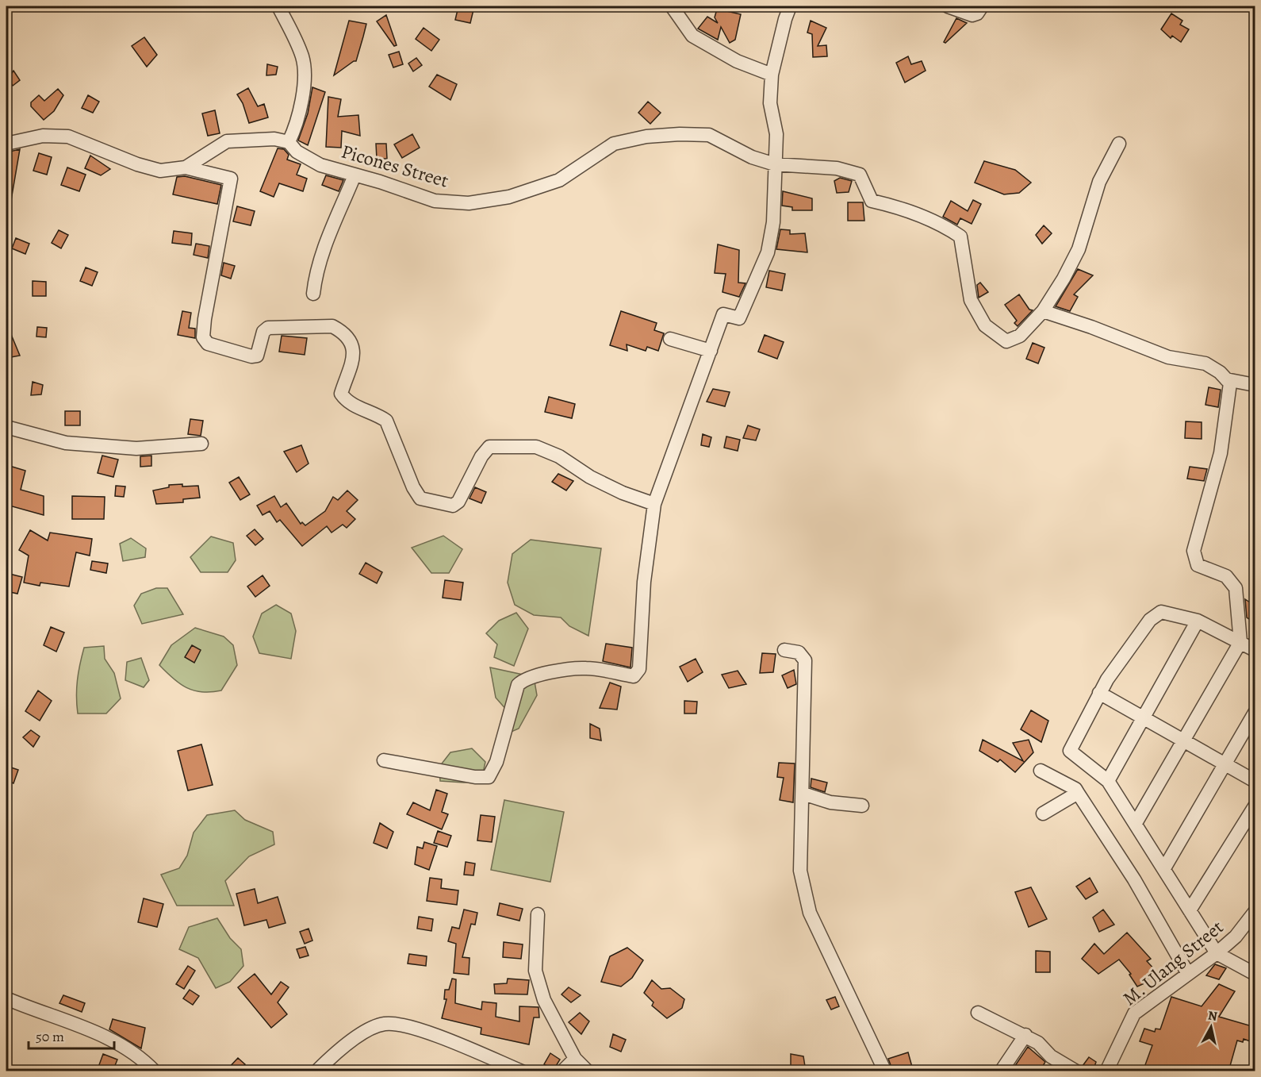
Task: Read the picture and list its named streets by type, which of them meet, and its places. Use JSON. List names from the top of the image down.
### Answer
{
  "streets": {
    "street": ["Picones Street", "M. Ulang Street"]
  },
  "scale_bar": "50 m",
  "north": "top"
}
